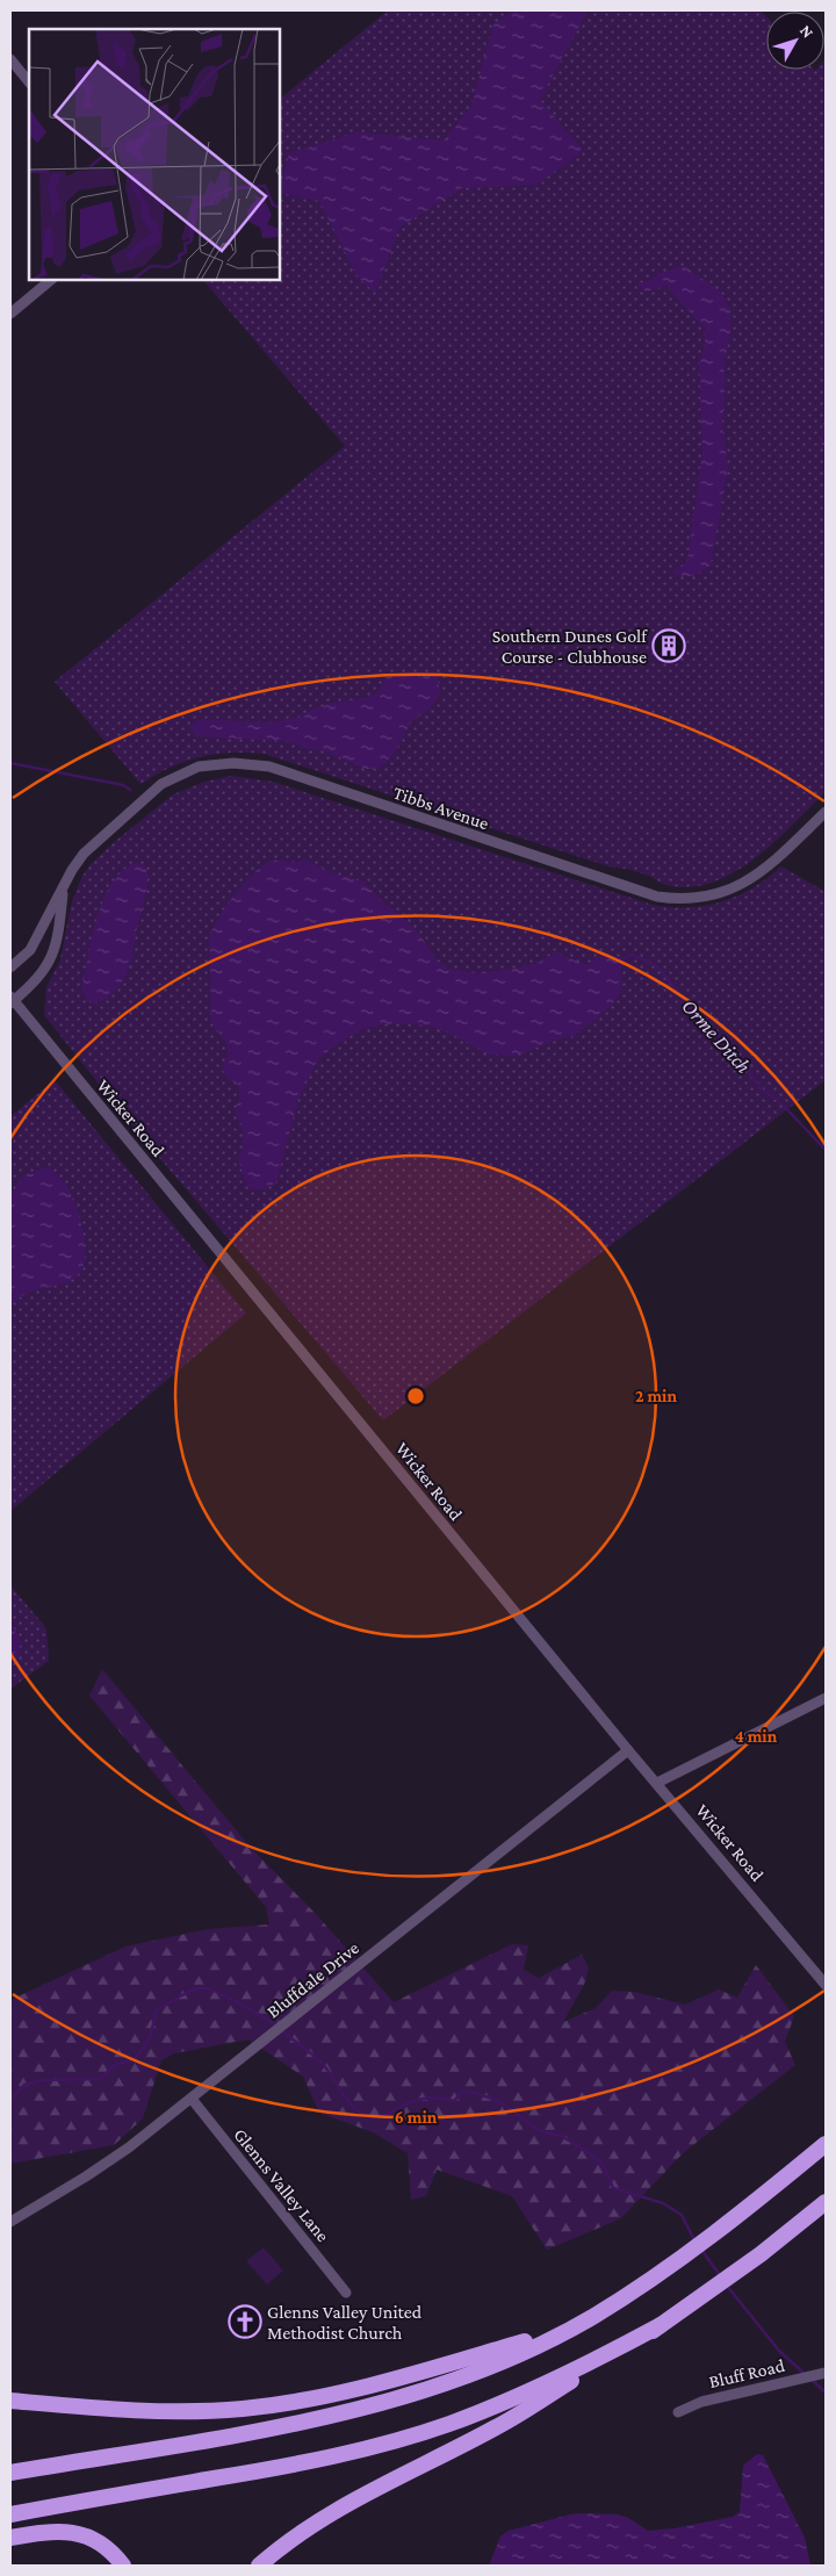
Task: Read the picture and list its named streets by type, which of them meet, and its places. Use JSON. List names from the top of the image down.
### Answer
{
  "streets": {
    "street": [
      "Tibbs Avenue",
      "Wicker Road",
      "Bluffdale Drive",
      "Glenns Valley Lane",
      "Bluff Road"
    ]
  },
  "crossings": [
    ["Tibbs Avenue", "Wicker Road"],
    ["Wicker Road", "Bluffdale Drive"],
    ["Bluffdale Drive", "Glenns Valley Lane"]
  ],
  "water": ["Orme Ditch"],
  "places": {
    "building": ["Southern Dunes Golf Course - Clubhouse"],
    "church": ["Glenns Valley United Methodist Church"]
  },
  "north": "top right",
  "rings": ["2 min", "4 min", "6 min"]
}
